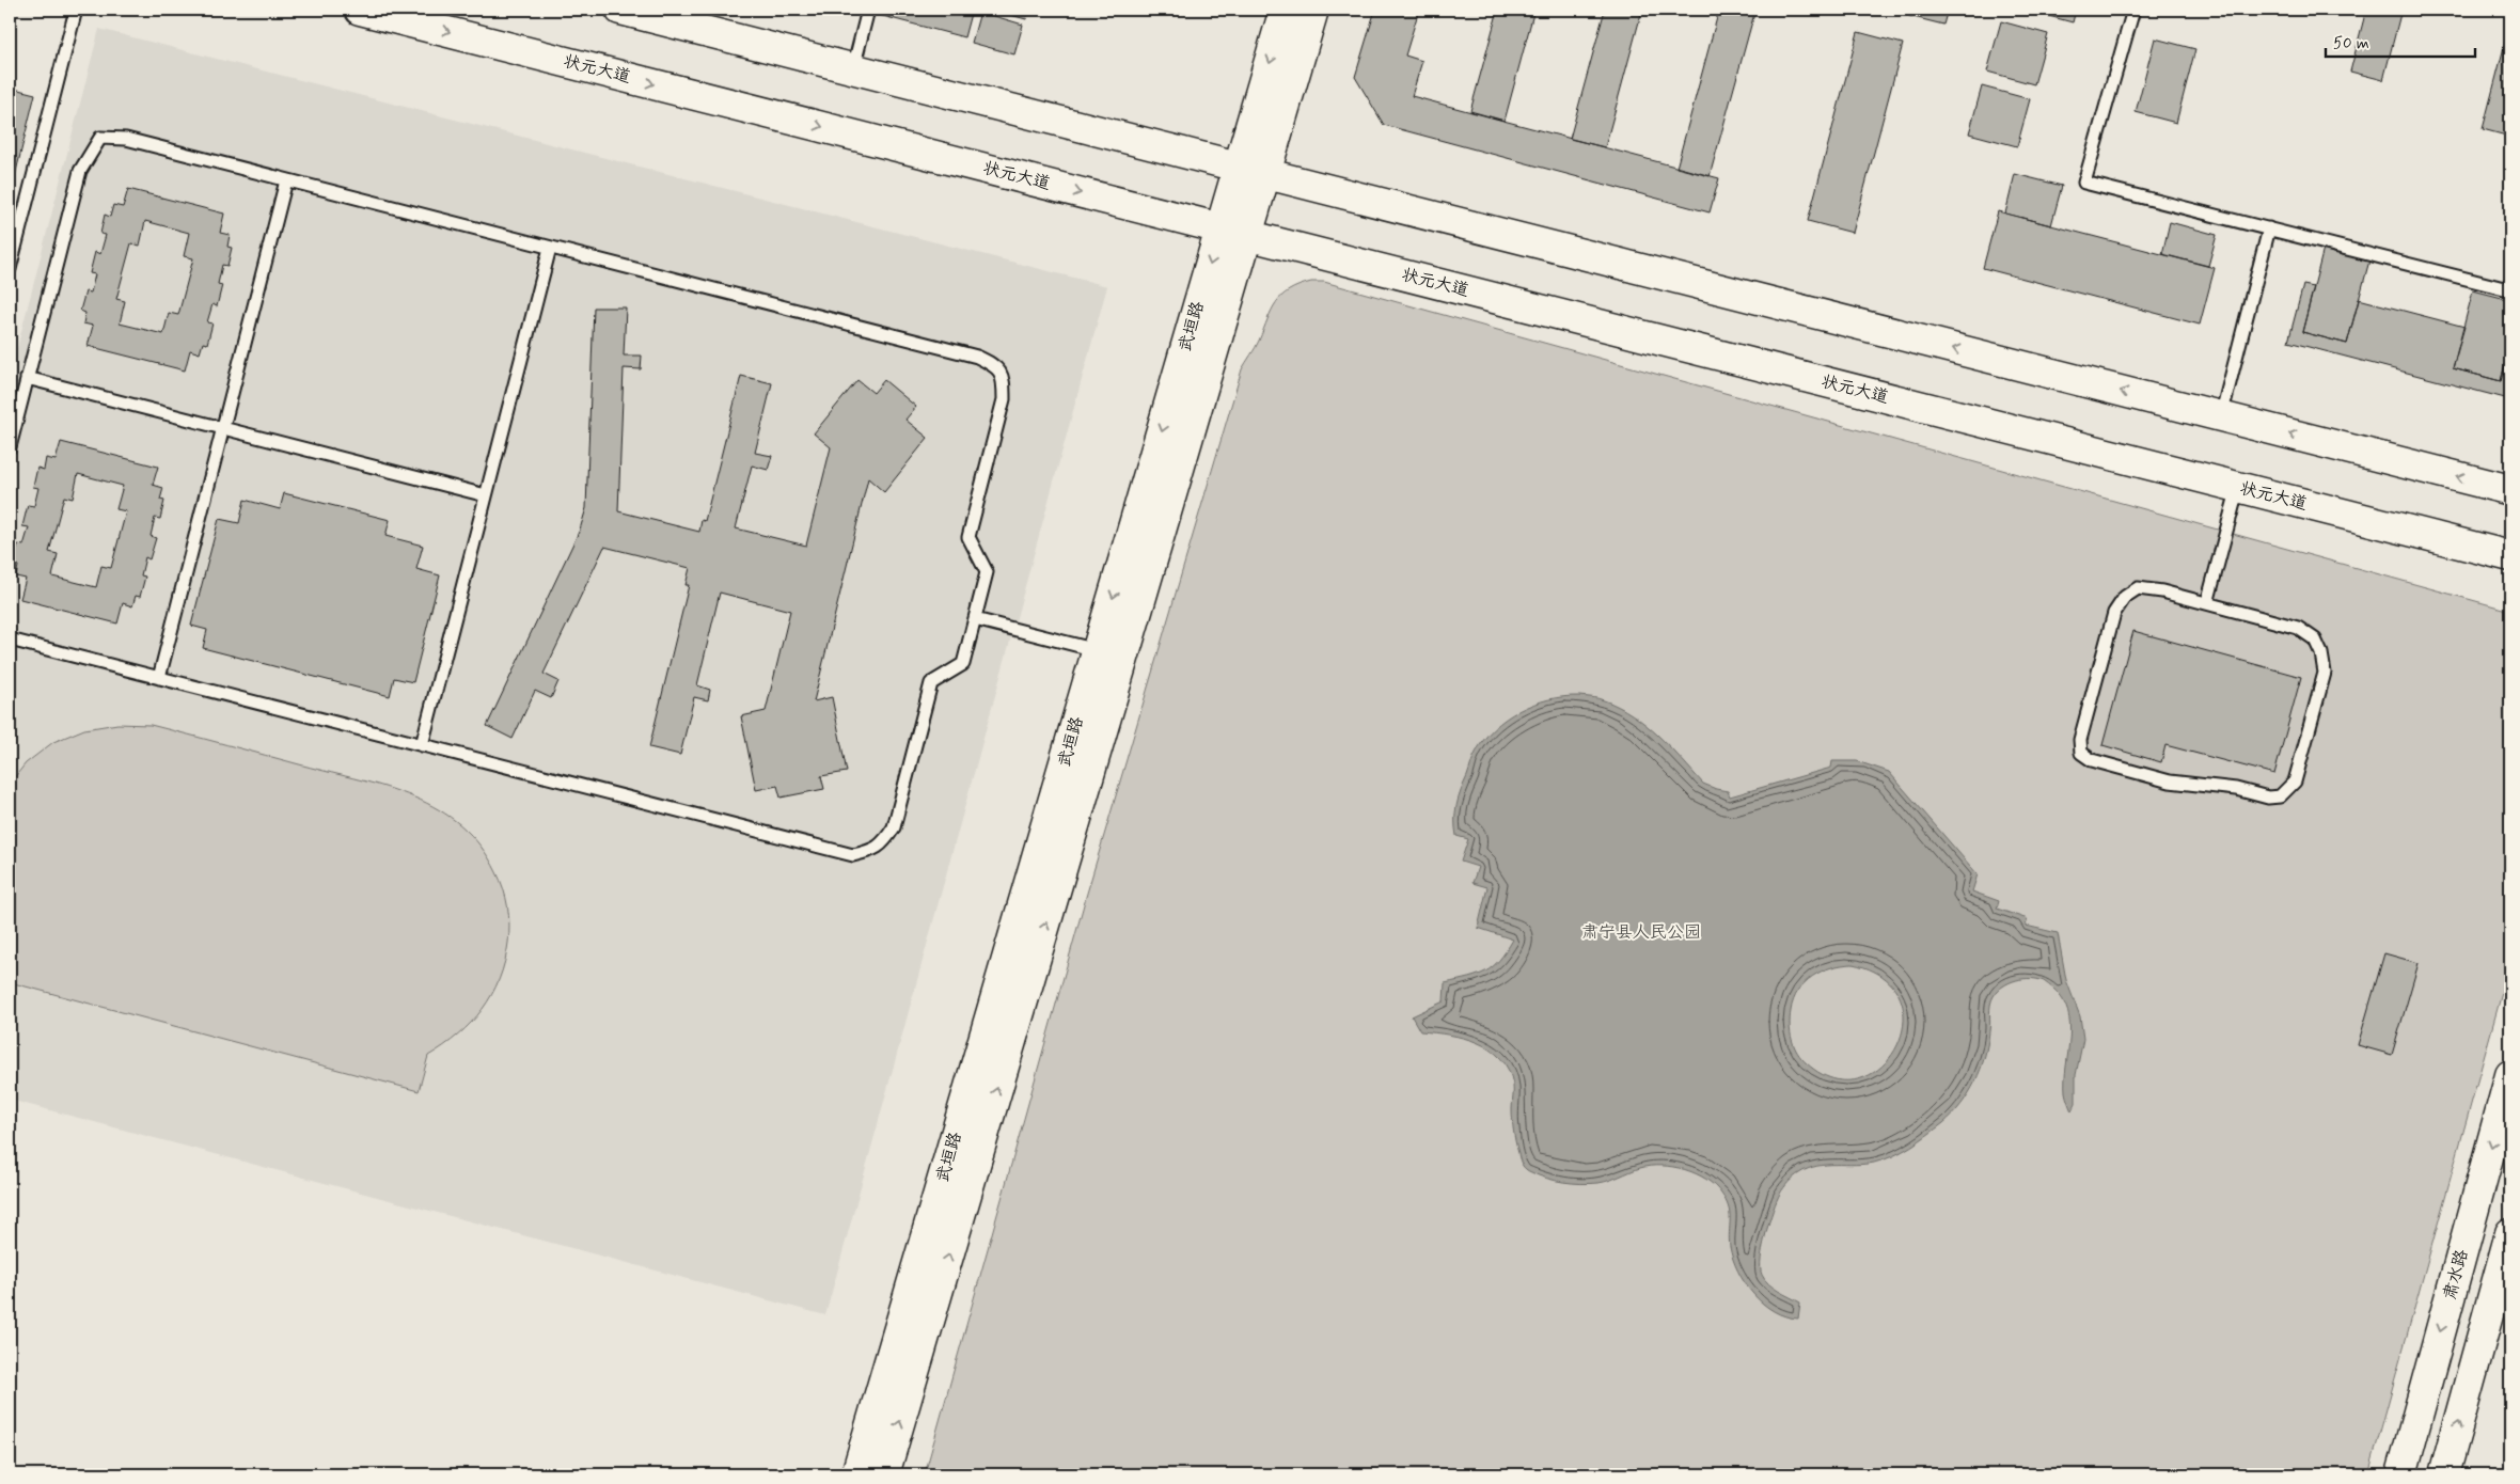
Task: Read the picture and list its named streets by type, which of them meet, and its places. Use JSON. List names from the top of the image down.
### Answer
{
  "streets": {
    "main road": ["状元大道", "武垣路", "肃水路"]
  },
  "crossings": [
    ["状元大道", "武垣路"]
  ],
  "parks": ["肃宁县人民公园"],
  "scale_bar": "50 m"
}
